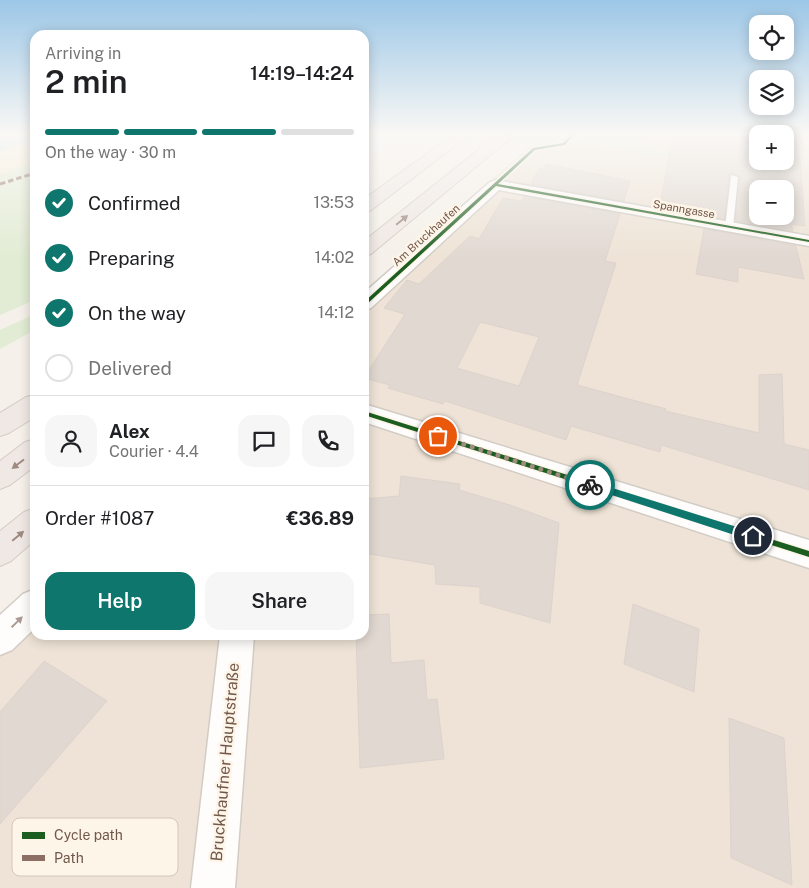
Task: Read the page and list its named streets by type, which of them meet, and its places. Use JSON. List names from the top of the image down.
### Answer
{
  "streets": {
    "street": ["Spanngasse", "Am Bruckhaufen", "Bruckhaufner Hauptstraße"]
  },
  "crossings": [
    ["Spanngasse", "Am Bruckhaufen"]
  ],
  "legend": ["Cycle path", "Path"],
  "page": {
    "map_buttons": ["+", "−"],
    "heading": ["2 min", "Arriving in", "14:19–14:24"],
    "panel": [
      "Alex",
      "Courier · 4.4",
      "Order #1087",
      "€36.89"
    ],
    "bar": "On the way · 30 m",
    "list": [
      ["Confirmed", "13:53"],
      ["Preparing", "14:02"],
      ["On the way", "14:12"],
      "Delivered"
    ],
    "buttons": ["Help", "Share"]
  }
}
